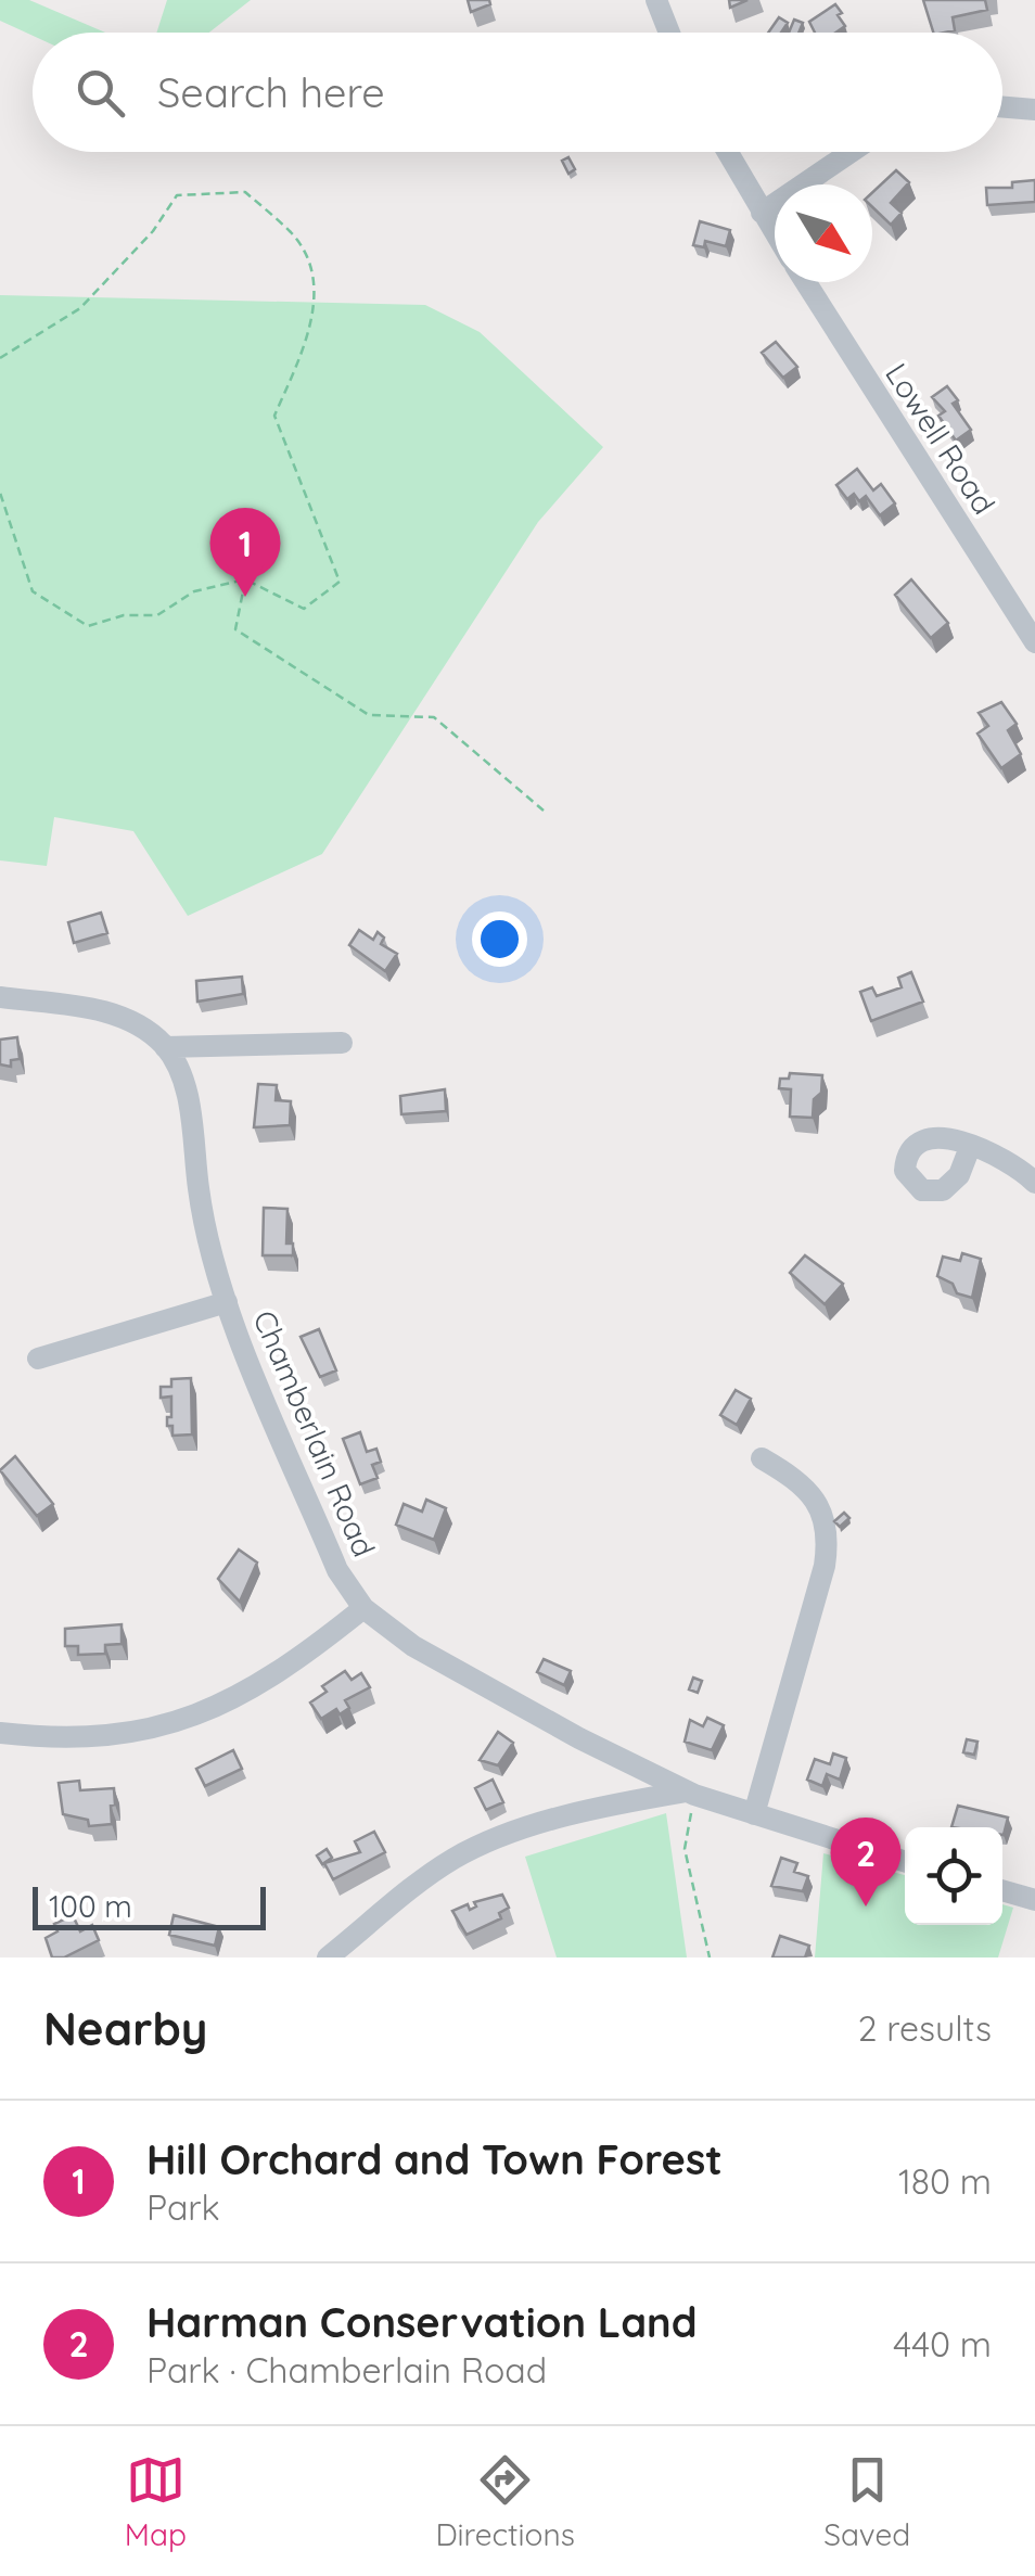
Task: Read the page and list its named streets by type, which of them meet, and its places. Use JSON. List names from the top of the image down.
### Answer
{
  "streets": {
    "street": ["Lowell Road", "Chamberlain Road"]
  },
  "scale_bar": "100 m",
  "north": "bottom right",
  "page": {
    "search": "Search here",
    "pins": ["1", "2"],
    "scale": "100 m",
    "heading": ["Nearby", "2 results"],
    "list": [
      {
        "mark": "1",
        "name": "Hill Orchard and Town Forest",
        "note": "Park",
        "value": "180 m"
      },
      {
        "mark": "2",
        "name": "Harman Conservation Land",
        "note": "Park · Chamberlain Road",
        "value": "440 m"
      }
    ],
    "nav": ["Map", "Directions", "Saved"]
  }
}
